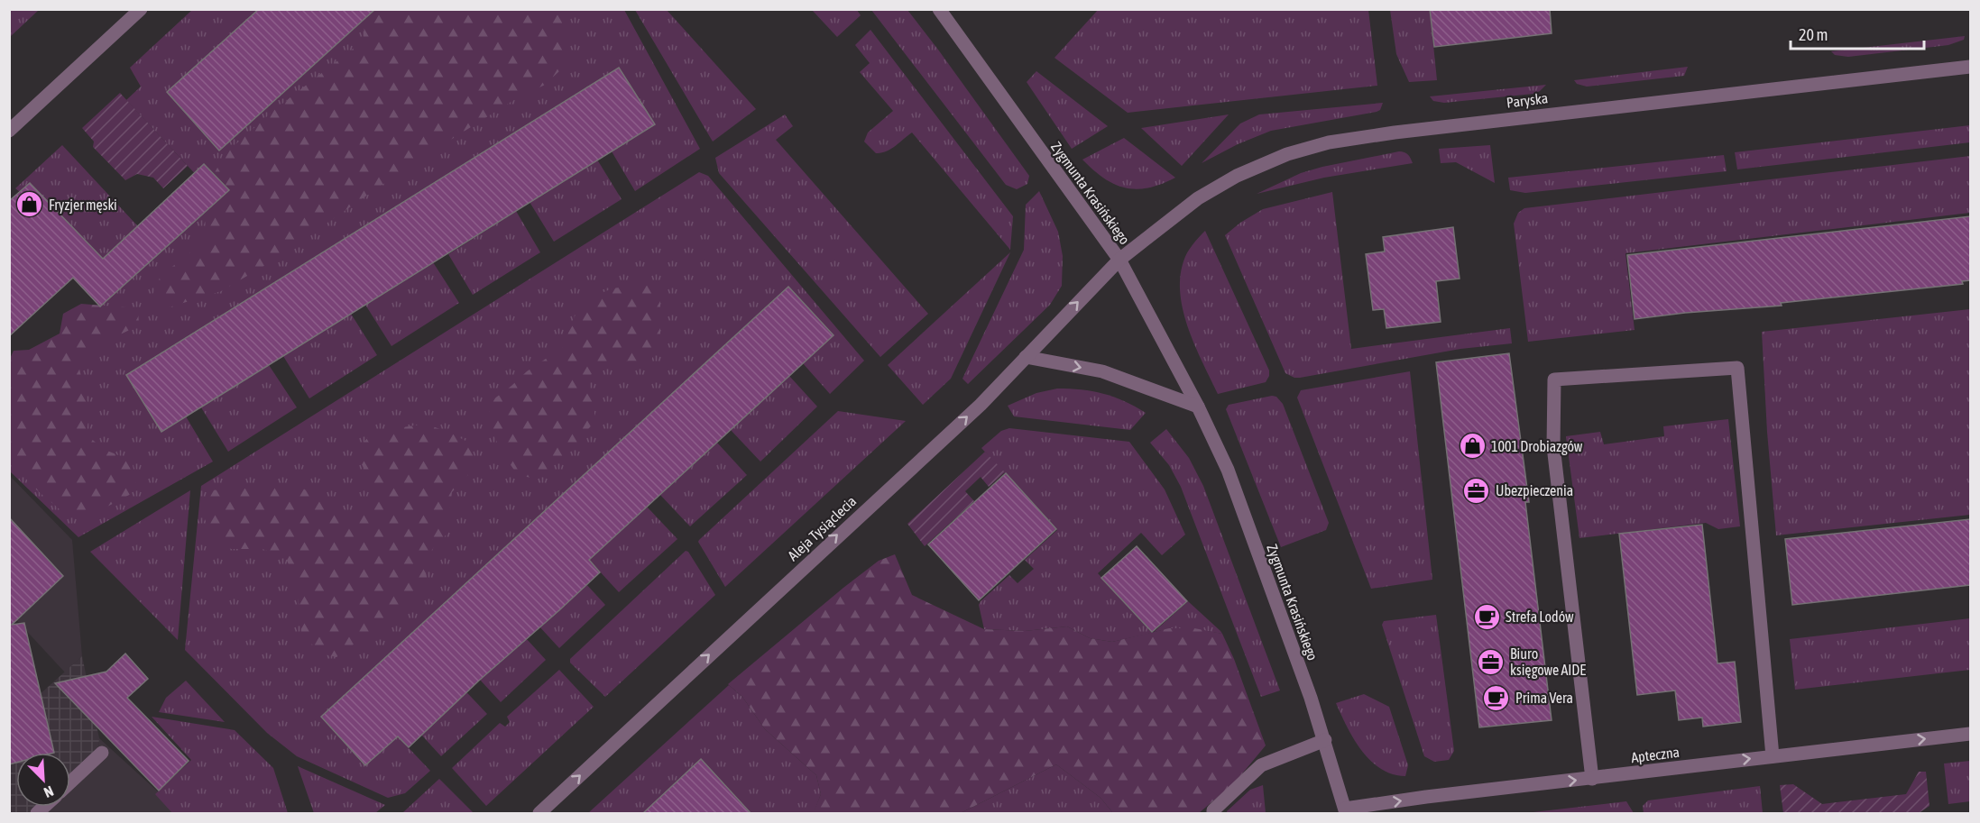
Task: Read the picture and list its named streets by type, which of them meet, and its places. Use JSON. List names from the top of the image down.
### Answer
{
  "streets": {
    "street": [
      "Paryska",
      "Zygmunta Krasińskiego",
      "Aleja Tysiąclecia",
      "Apteczna"
    ]
  },
  "crossings": [
    ["Paryska", "Zygmunta Krasińskiego"],
    ["Paryska", "Aleja Tysiąclecia"],
    ["Zygmunta Krasińskiego", "Aleja Tysiąclecia"],
    ["Zygmunta Krasińskiego", "Apteczna"]
  ],
  "one_way": ["Aleja Tysiąclecia", "Apteczna"],
  "places": {
    "shop": ["Fryzjer męski", "1001 Drobiazgów"],
    "office": ["Ubezpieczenia", "Biuro księgowe AIDE"],
    "cafe": ["Strefa Lodów", "Prima Vera"]
  },
  "scale_bar": "20 m",
  "north": "bottom right"
}
